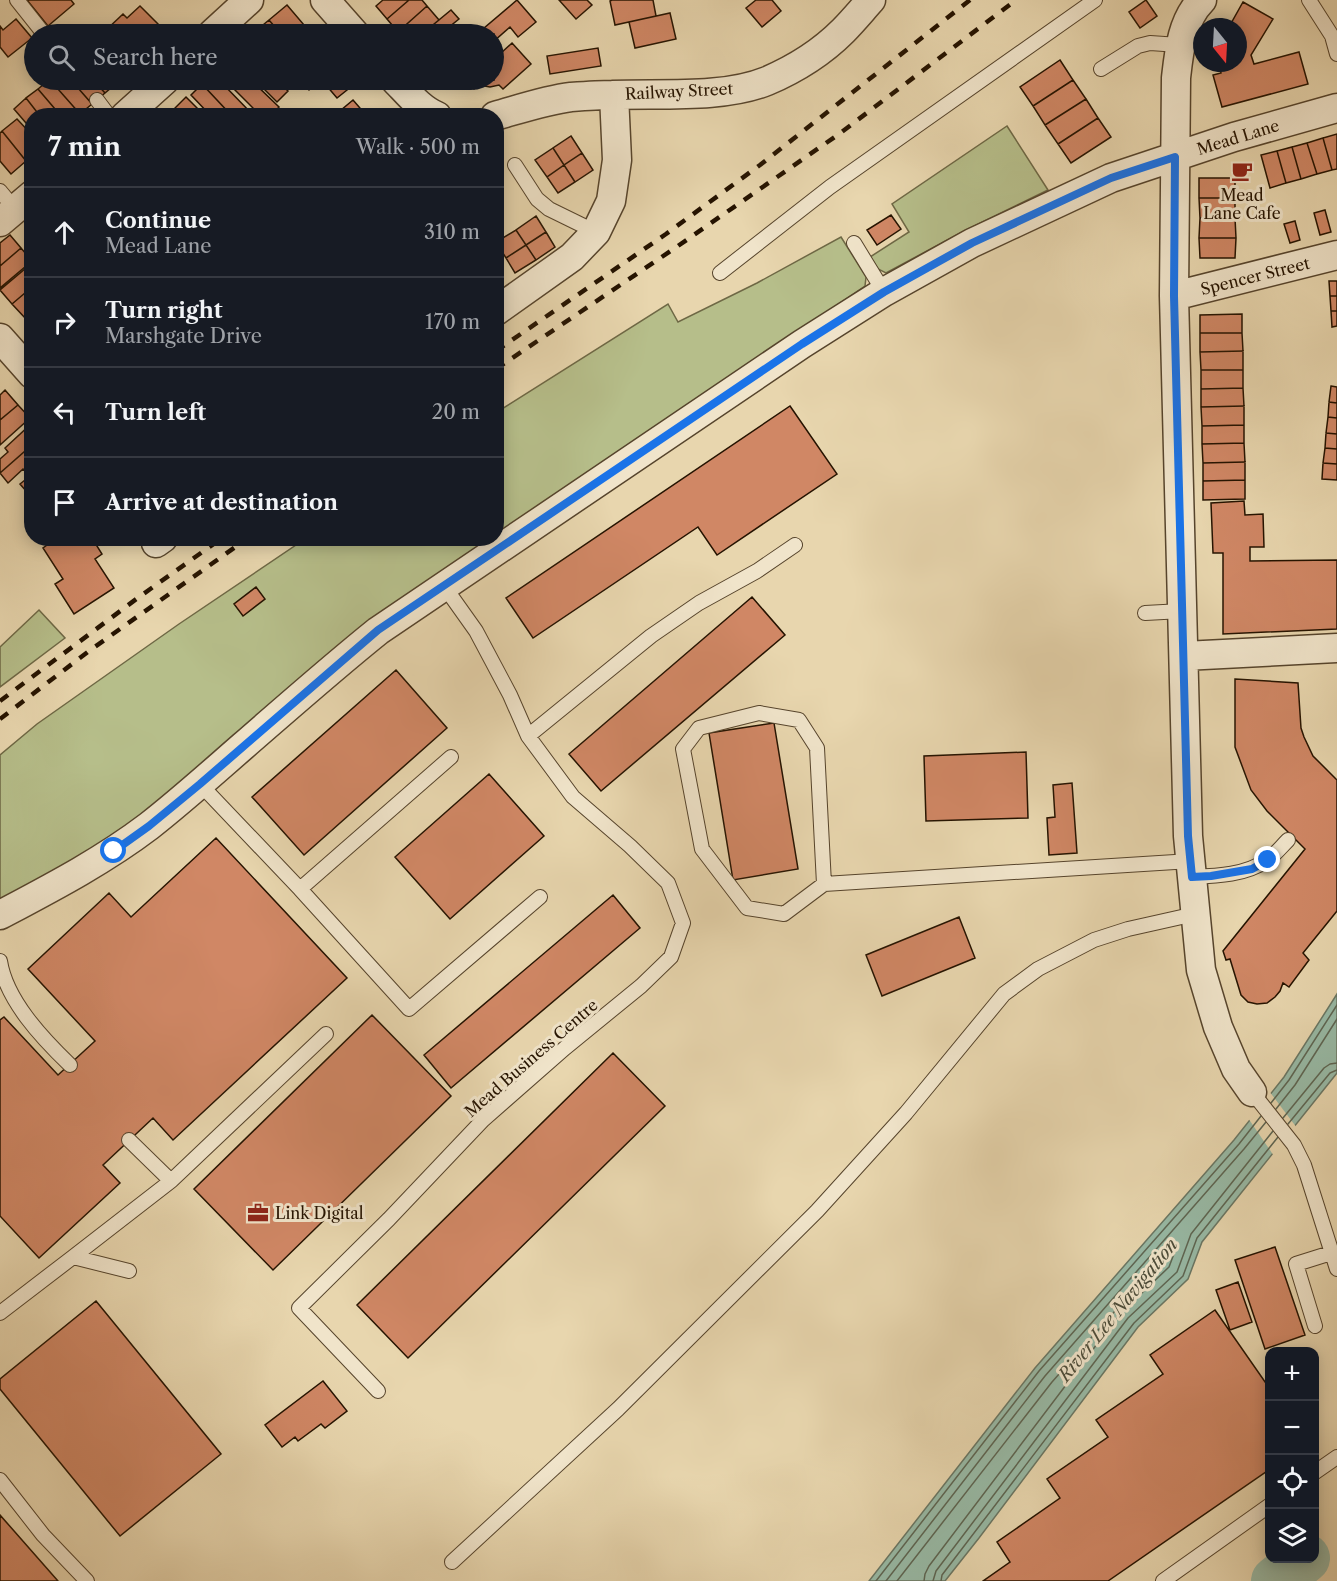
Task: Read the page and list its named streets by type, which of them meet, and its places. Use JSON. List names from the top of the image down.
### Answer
{
  "streets": {
    "street": ["Railway Street", "Mead Lane", "Spencer Street"],
    "lane": ["Mead Business Centre"]
  },
  "crossings": [
    ["Mead Lane", "Mead Business Centre"]
  ],
  "water": ["River Lee Navigation"],
  "places": {
    "cafe": ["Mead Lane Cafe"],
    "office": ["Link Digital"]
  },
  "north": "bottom",
  "page": {
    "search": "Search here",
    "heading": ["7 min", "Walk · 500 m"],
    "list": [
      ["Continue", "Mead Lane", "310 m"],
      ["Turn right", "Marshgate Drive", "170 m"],
      ["Turn left", "20 m"],
      "Arrive at destination"
    ],
    "map_buttons": ["+", "−"]
  }
}
